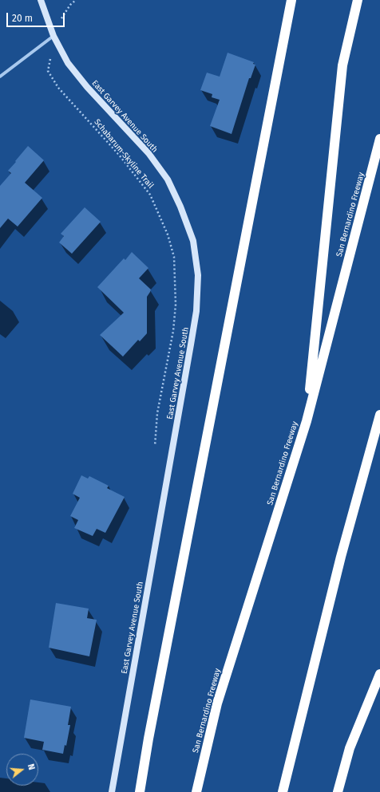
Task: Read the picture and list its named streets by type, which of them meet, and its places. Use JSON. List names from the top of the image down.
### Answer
{
  "streets": {
    "highway": ["San Bernardino Freeway"],
    "street": ["East Garvey Avenue South"],
    "path": ["Schabarum-Skyline Trail"]
  },
  "crossings": [
    ["East Garvey Avenue South", "Schabarum-Skyline Trail"]
  ],
  "scale_bar": "20 m",
  "north": "right"
}
